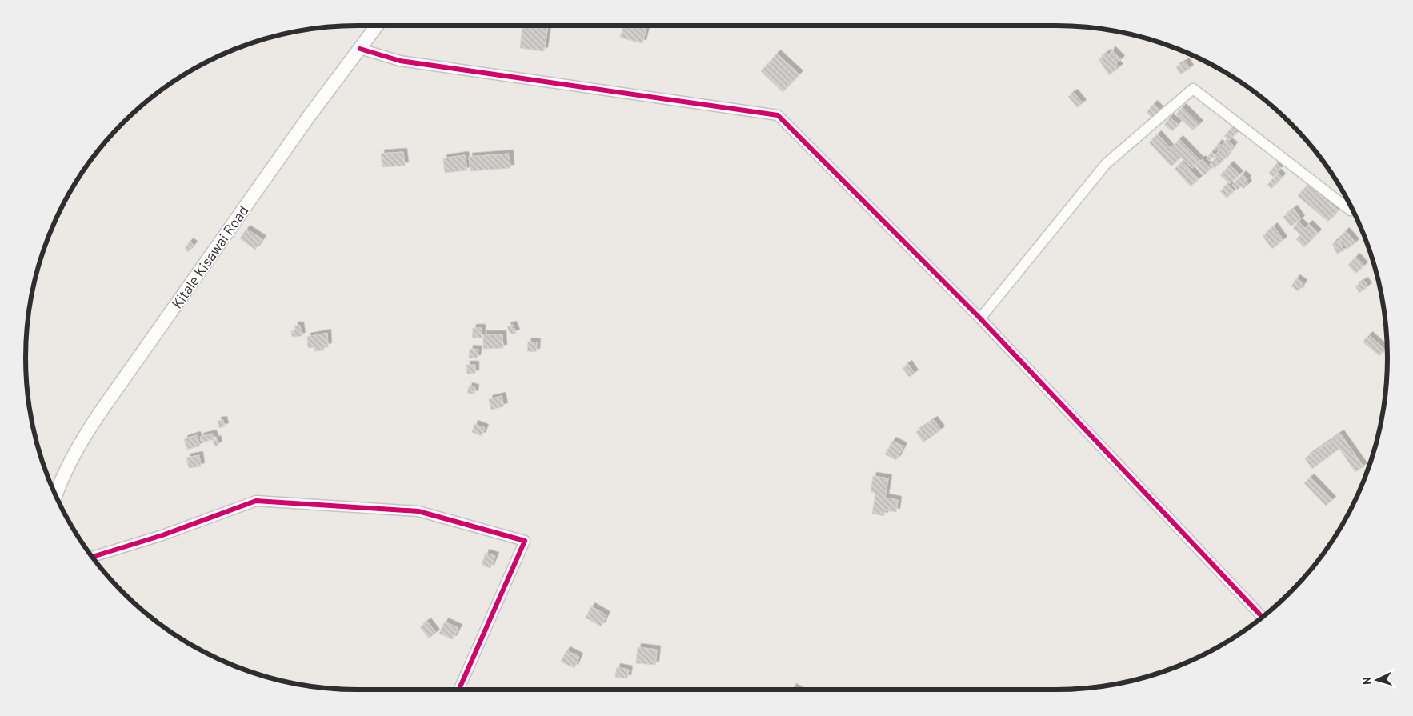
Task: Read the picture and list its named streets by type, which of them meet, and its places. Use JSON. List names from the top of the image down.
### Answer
{
  "streets": {
    "street": ["Kitale Kisawai Road"]
  },
  "north": "left"
}
